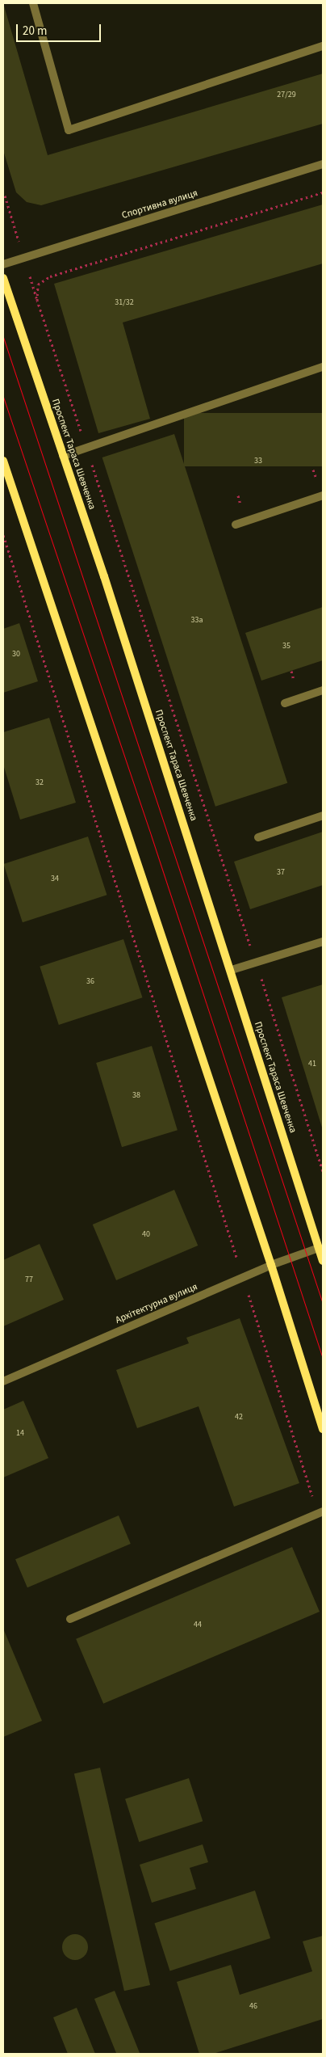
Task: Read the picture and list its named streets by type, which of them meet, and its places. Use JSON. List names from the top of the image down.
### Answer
{
  "streets": {
    "main road": ["Проспект Тараса Шевченка"],
    "street": ["Спортивна вулиця", "Архітектурна вулиця"]
  },
  "crossings": [
    ["Проспект Тараса Шевченка", "Архітектурна вулиця"]
  ],
  "house_numbers": [
    "27/29",
    "31/32",
    "33",
    "33а",
    "35",
    "30",
    "32",
    "37",
    "34",
    "36",
    "41",
    "38",
    "40",
    "77",
    "42",
    "14",
    "44",
    "46"
  ],
  "scale_bar": "20 m"
}
